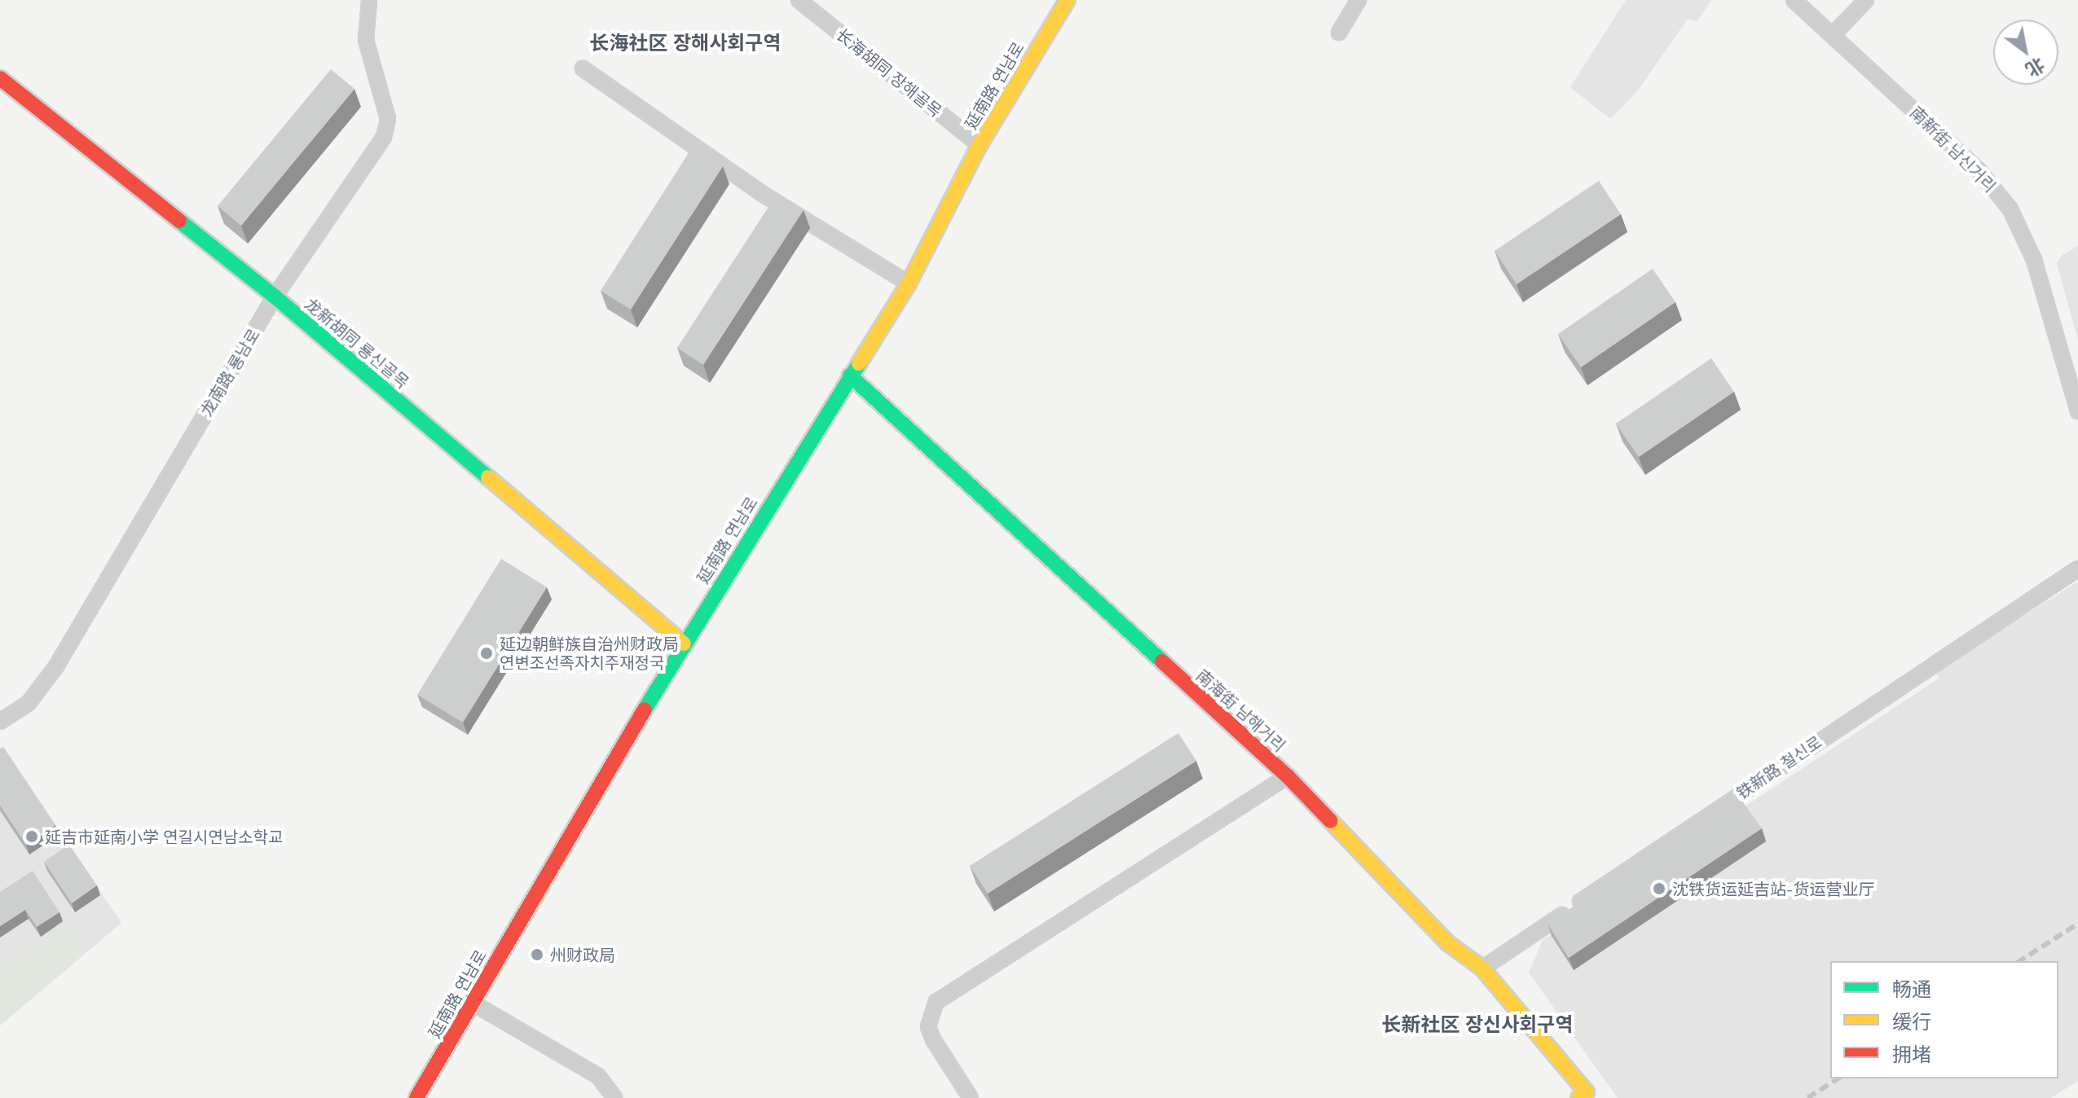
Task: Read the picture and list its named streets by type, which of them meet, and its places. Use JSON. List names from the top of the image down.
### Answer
{
  "streets": {
    "street": [
      "长海胡同 장해골목",
      "延南路 연남로",
      "南新街 남신거리",
      "龙新胡同 룡신골목",
      "龙南路 룡남로",
      "南海街 남해거리",
      "铁新路 철신로"
    ]
  },
  "crossings": [
    ["长海胡同 장해골목", "延南路 연남로"],
    ["延南路 연남로", "龙新胡同 룡신골목"],
    ["延南路 연남로", "南海街 남해거리"],
    ["龙新胡同 룡신골목", "龙南路 룡남로"],
    ["南海街 남해거리", "铁新路 철신로"]
  ],
  "districts": ["长海社区 장해사회구역", "长新社区 장신사회구역"],
  "places": [
    "延边朝鲜族自治州财政局 연변조선족자치주재정국",
    "延吉市延南小学 연길시연남소학교",
    "沈铁货运延吉站-货运营业厅",
    "州财政局"
  ],
  "legend": ["畅通", "缓行", "拥堵"],
  "north": "bottom right"
}
